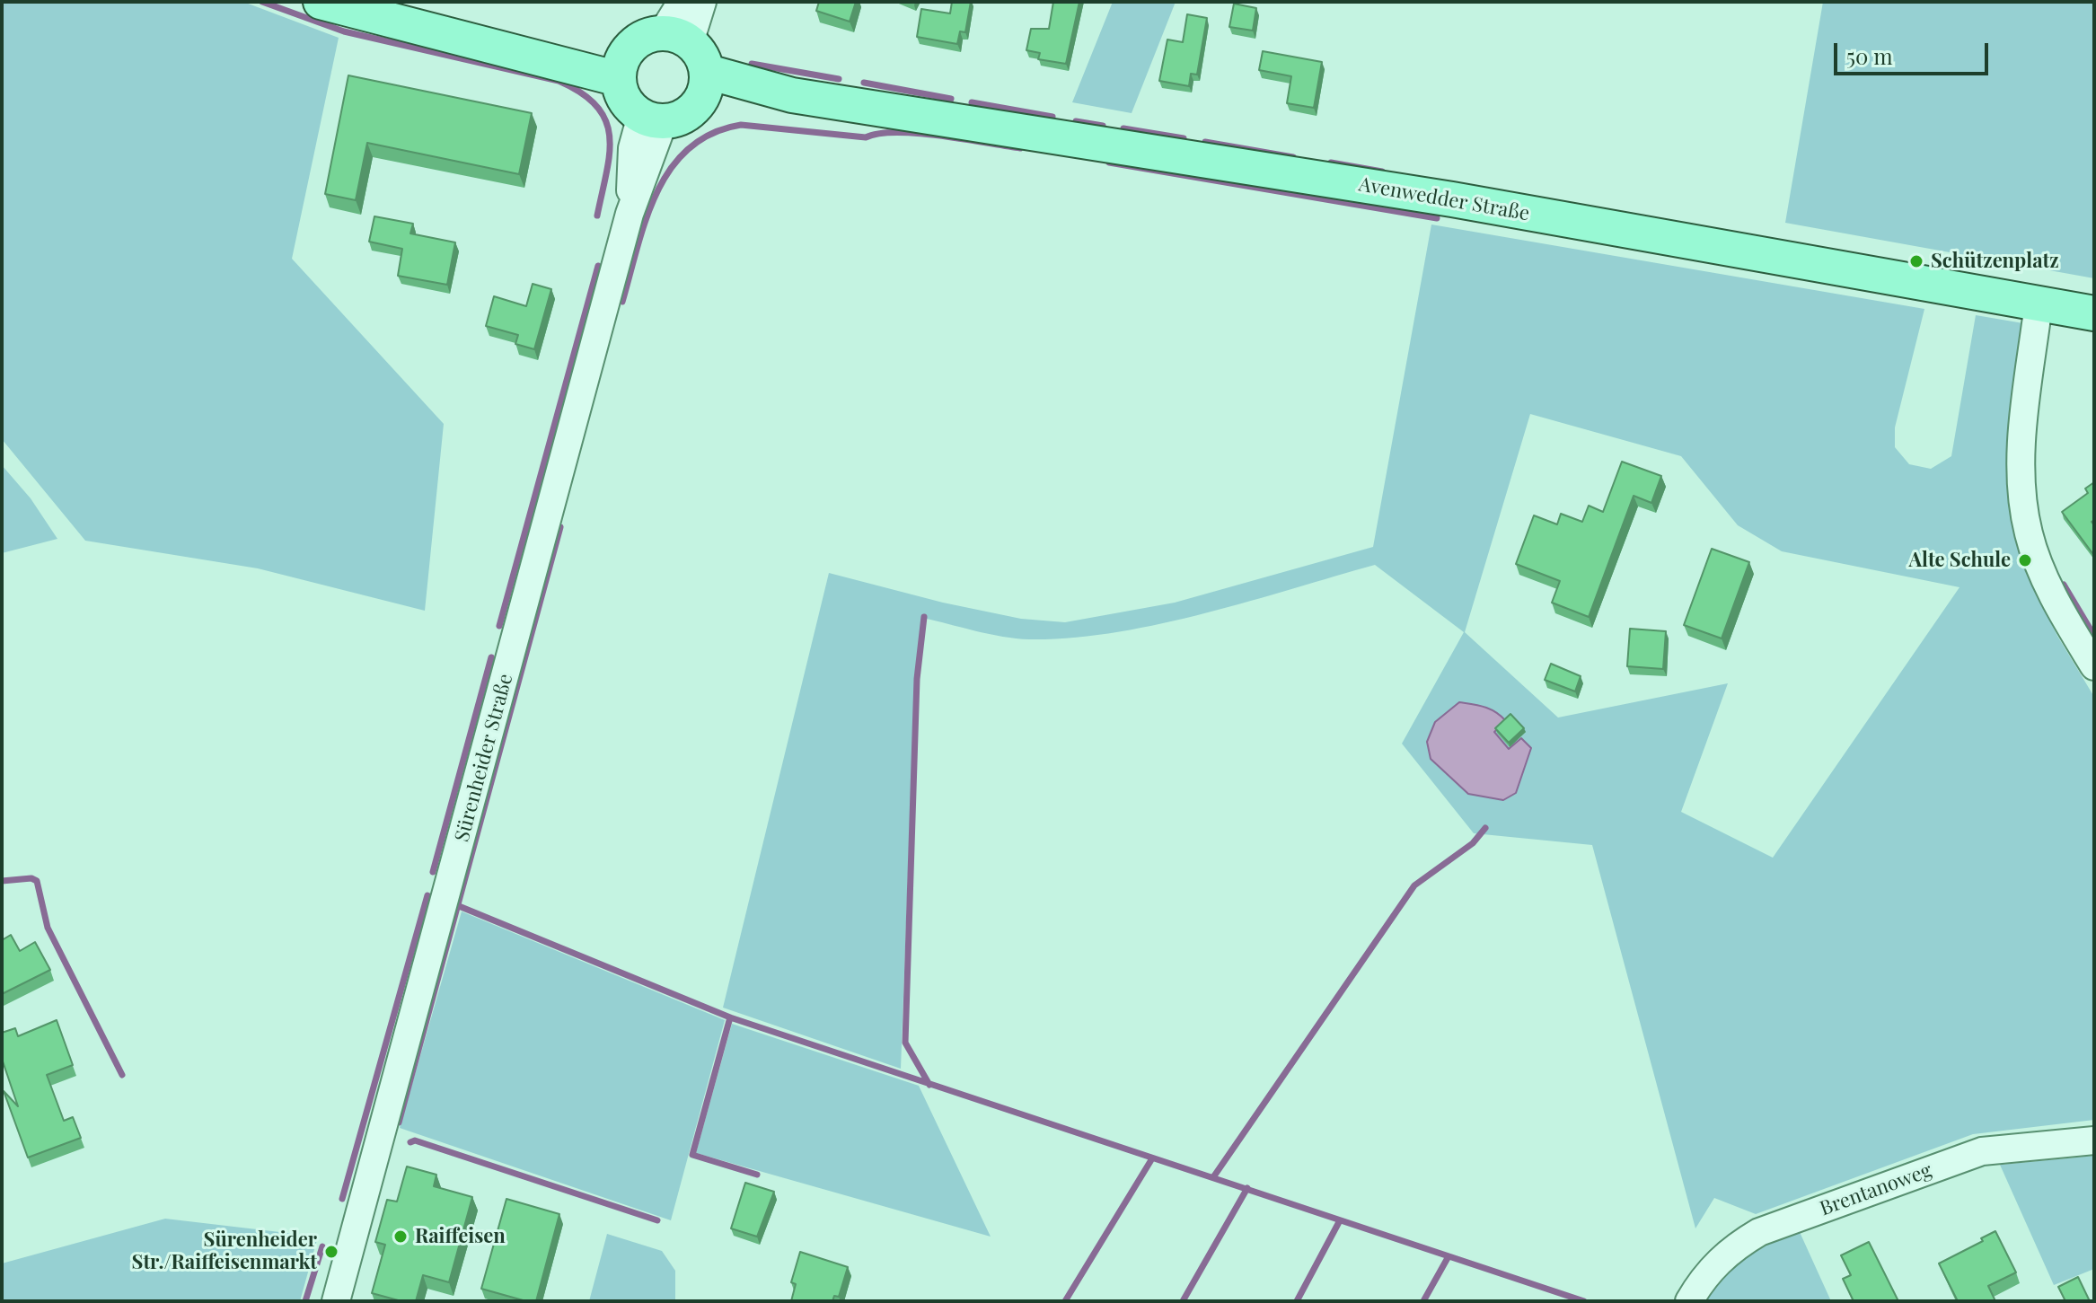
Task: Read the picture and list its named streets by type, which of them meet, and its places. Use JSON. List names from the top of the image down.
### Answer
{
  "streets": {
    "main road": ["Avenwedder Straße"],
    "street": ["Sürenheider Straße", "Brentanoweg"]
  },
  "crossings": [
    ["Avenwedder Straße", "Sürenheider Straße"]
  ],
  "places": [
    "Schützenplatz",
    "Alte Schule",
    "Raiffeisen",
    "Sürenheider Str./Raiffeisenmarkt"
  ],
  "scale_bar": "50 m"
}
